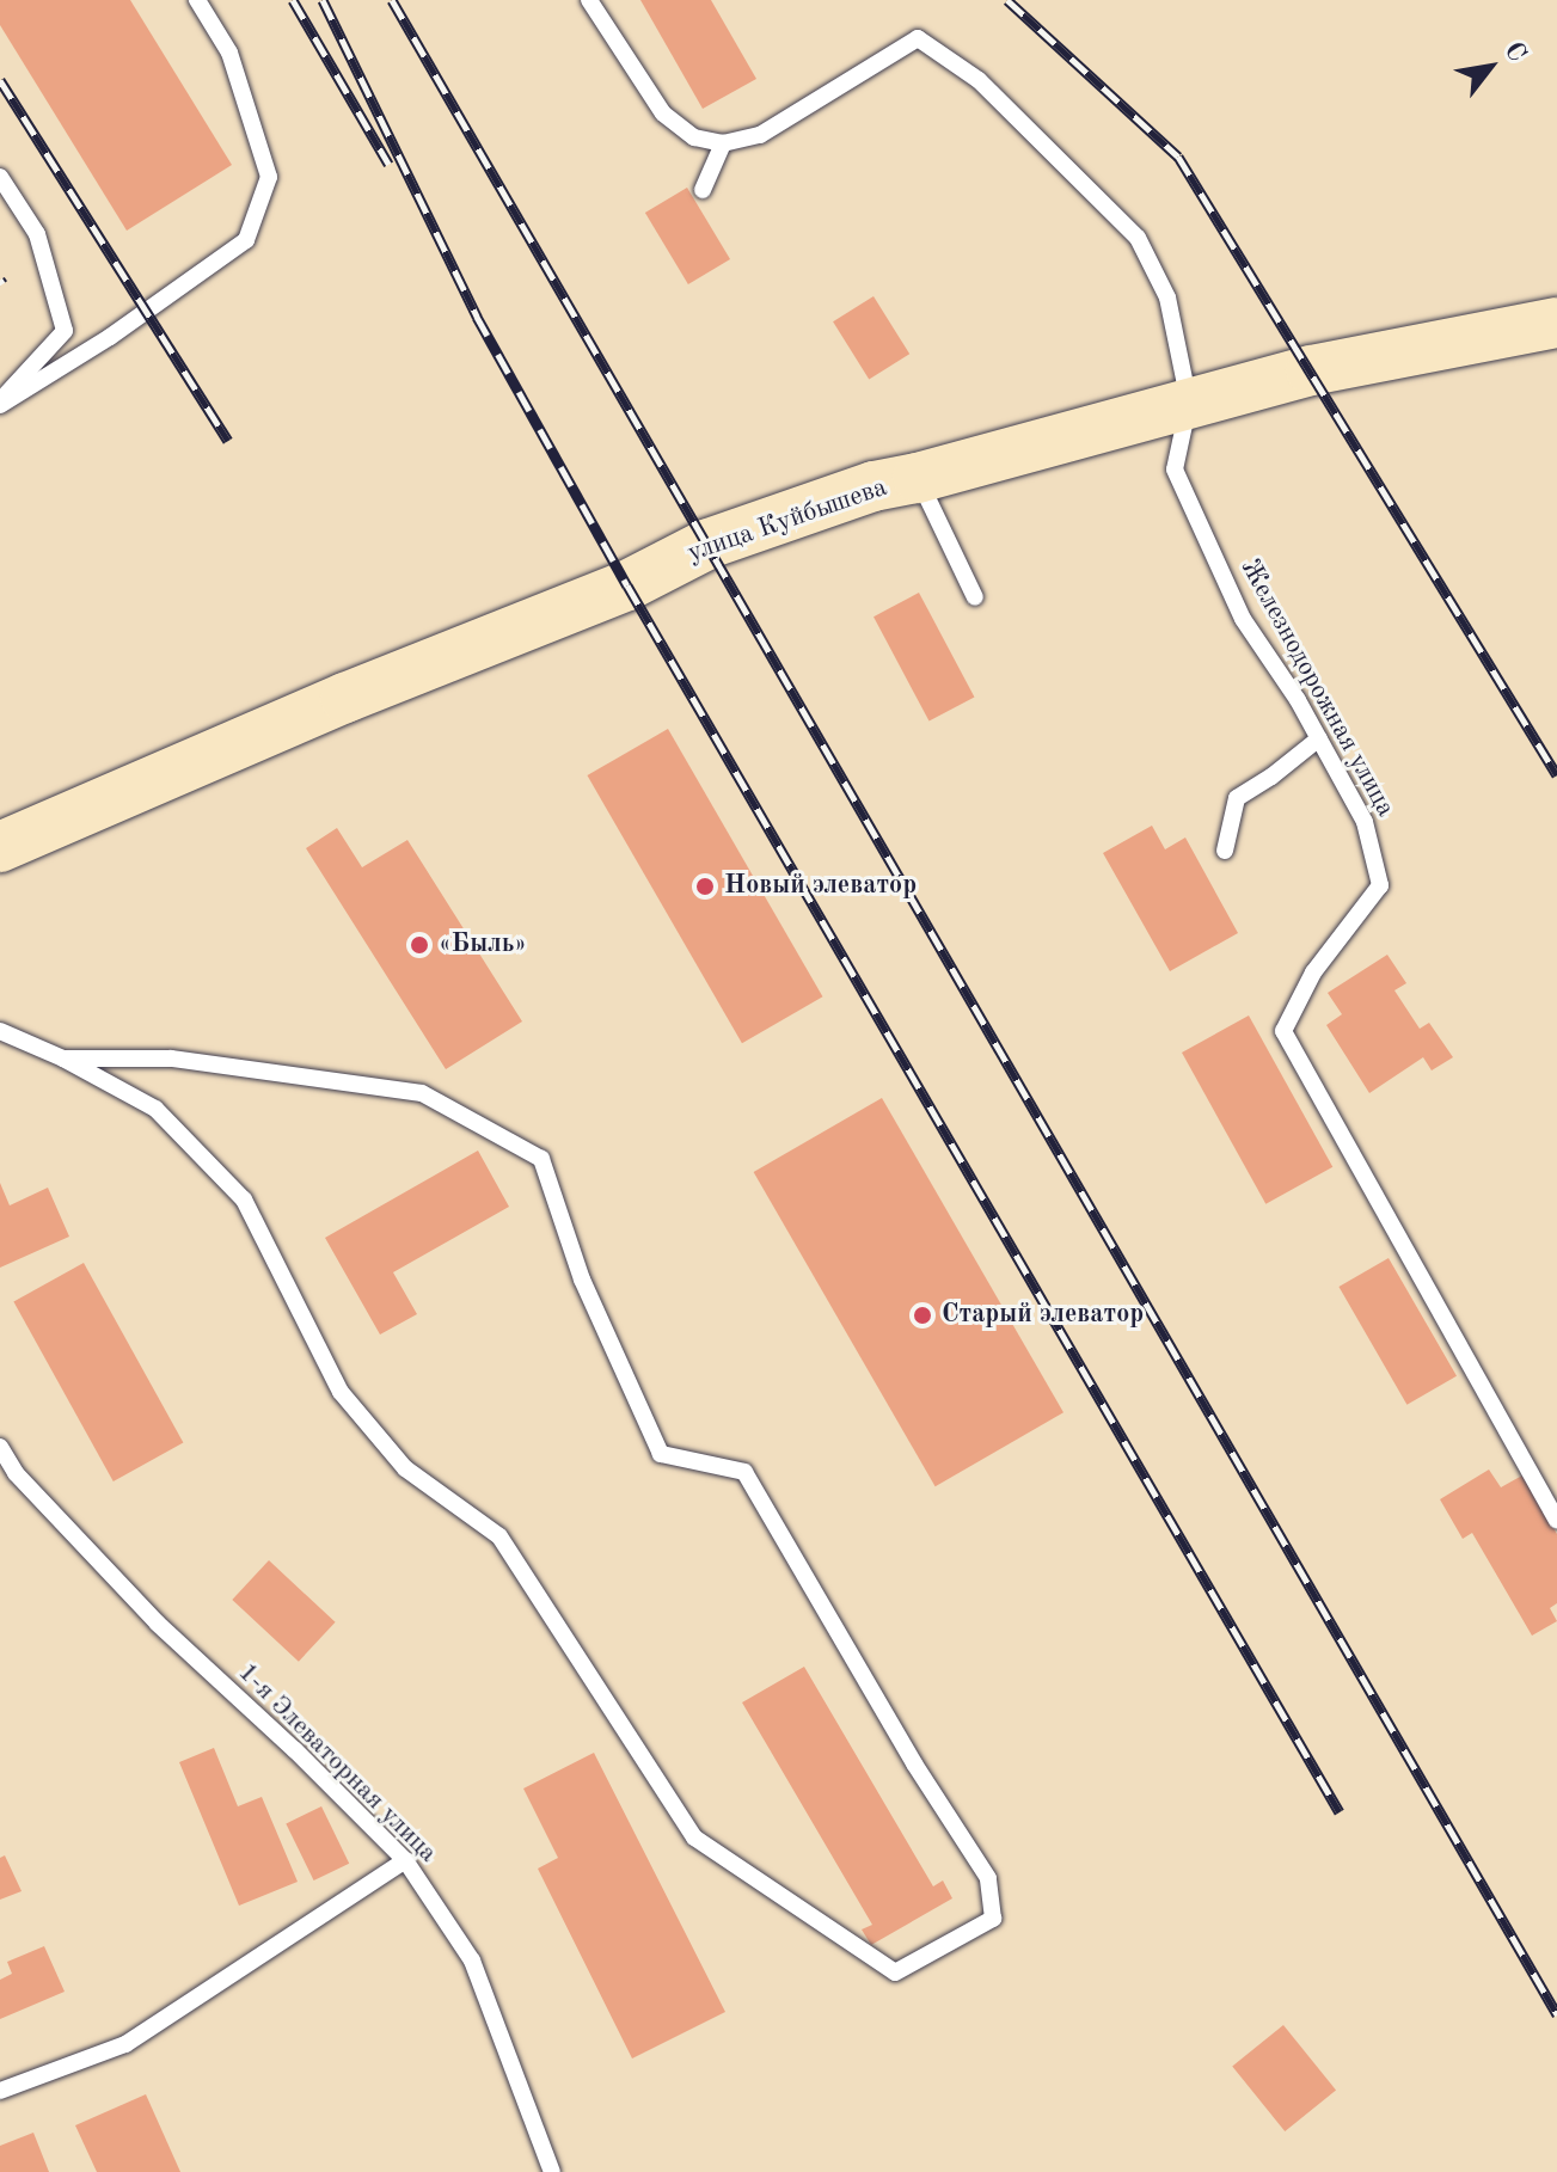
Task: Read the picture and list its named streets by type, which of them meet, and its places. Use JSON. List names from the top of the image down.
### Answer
{
  "streets": {
    "street": ["улица Куйбышева"],
    "lane": ["Железнодорожная улица", "1-я Элеваторная улица"]
  },
  "crossings": [
    ["улица Куйбышева", "Железнодорожная улица"]
  ],
  "places": ["Новый элеватор", "«Быль»", "Старый элеватор"],
  "north": "top right"
}
